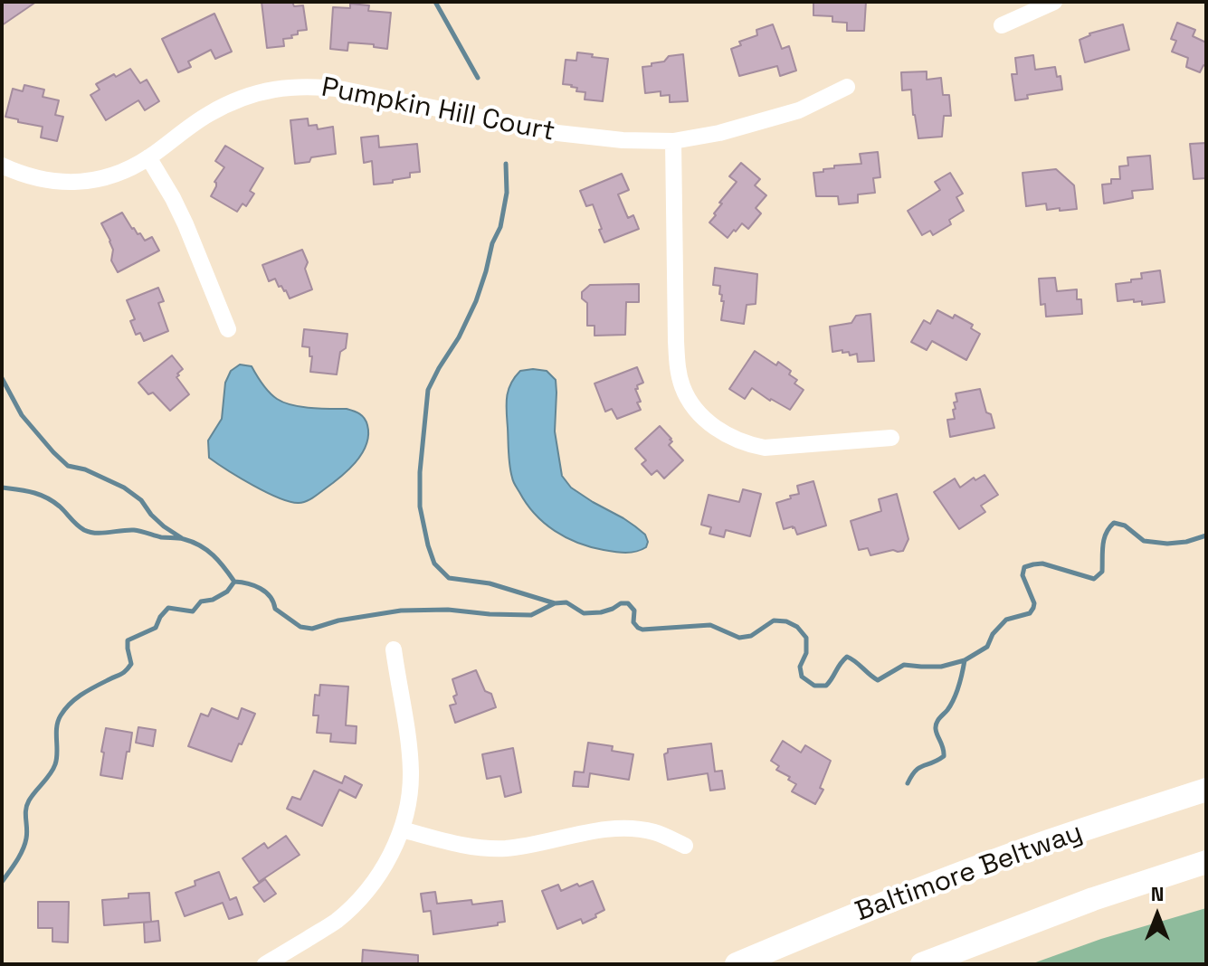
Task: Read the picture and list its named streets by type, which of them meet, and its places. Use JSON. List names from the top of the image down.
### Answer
{
  "streets": {
    "highway": ["Baltimore Beltway"],
    "street": ["Pumpkin Hill Court"]
  },
  "north": "top"
}
